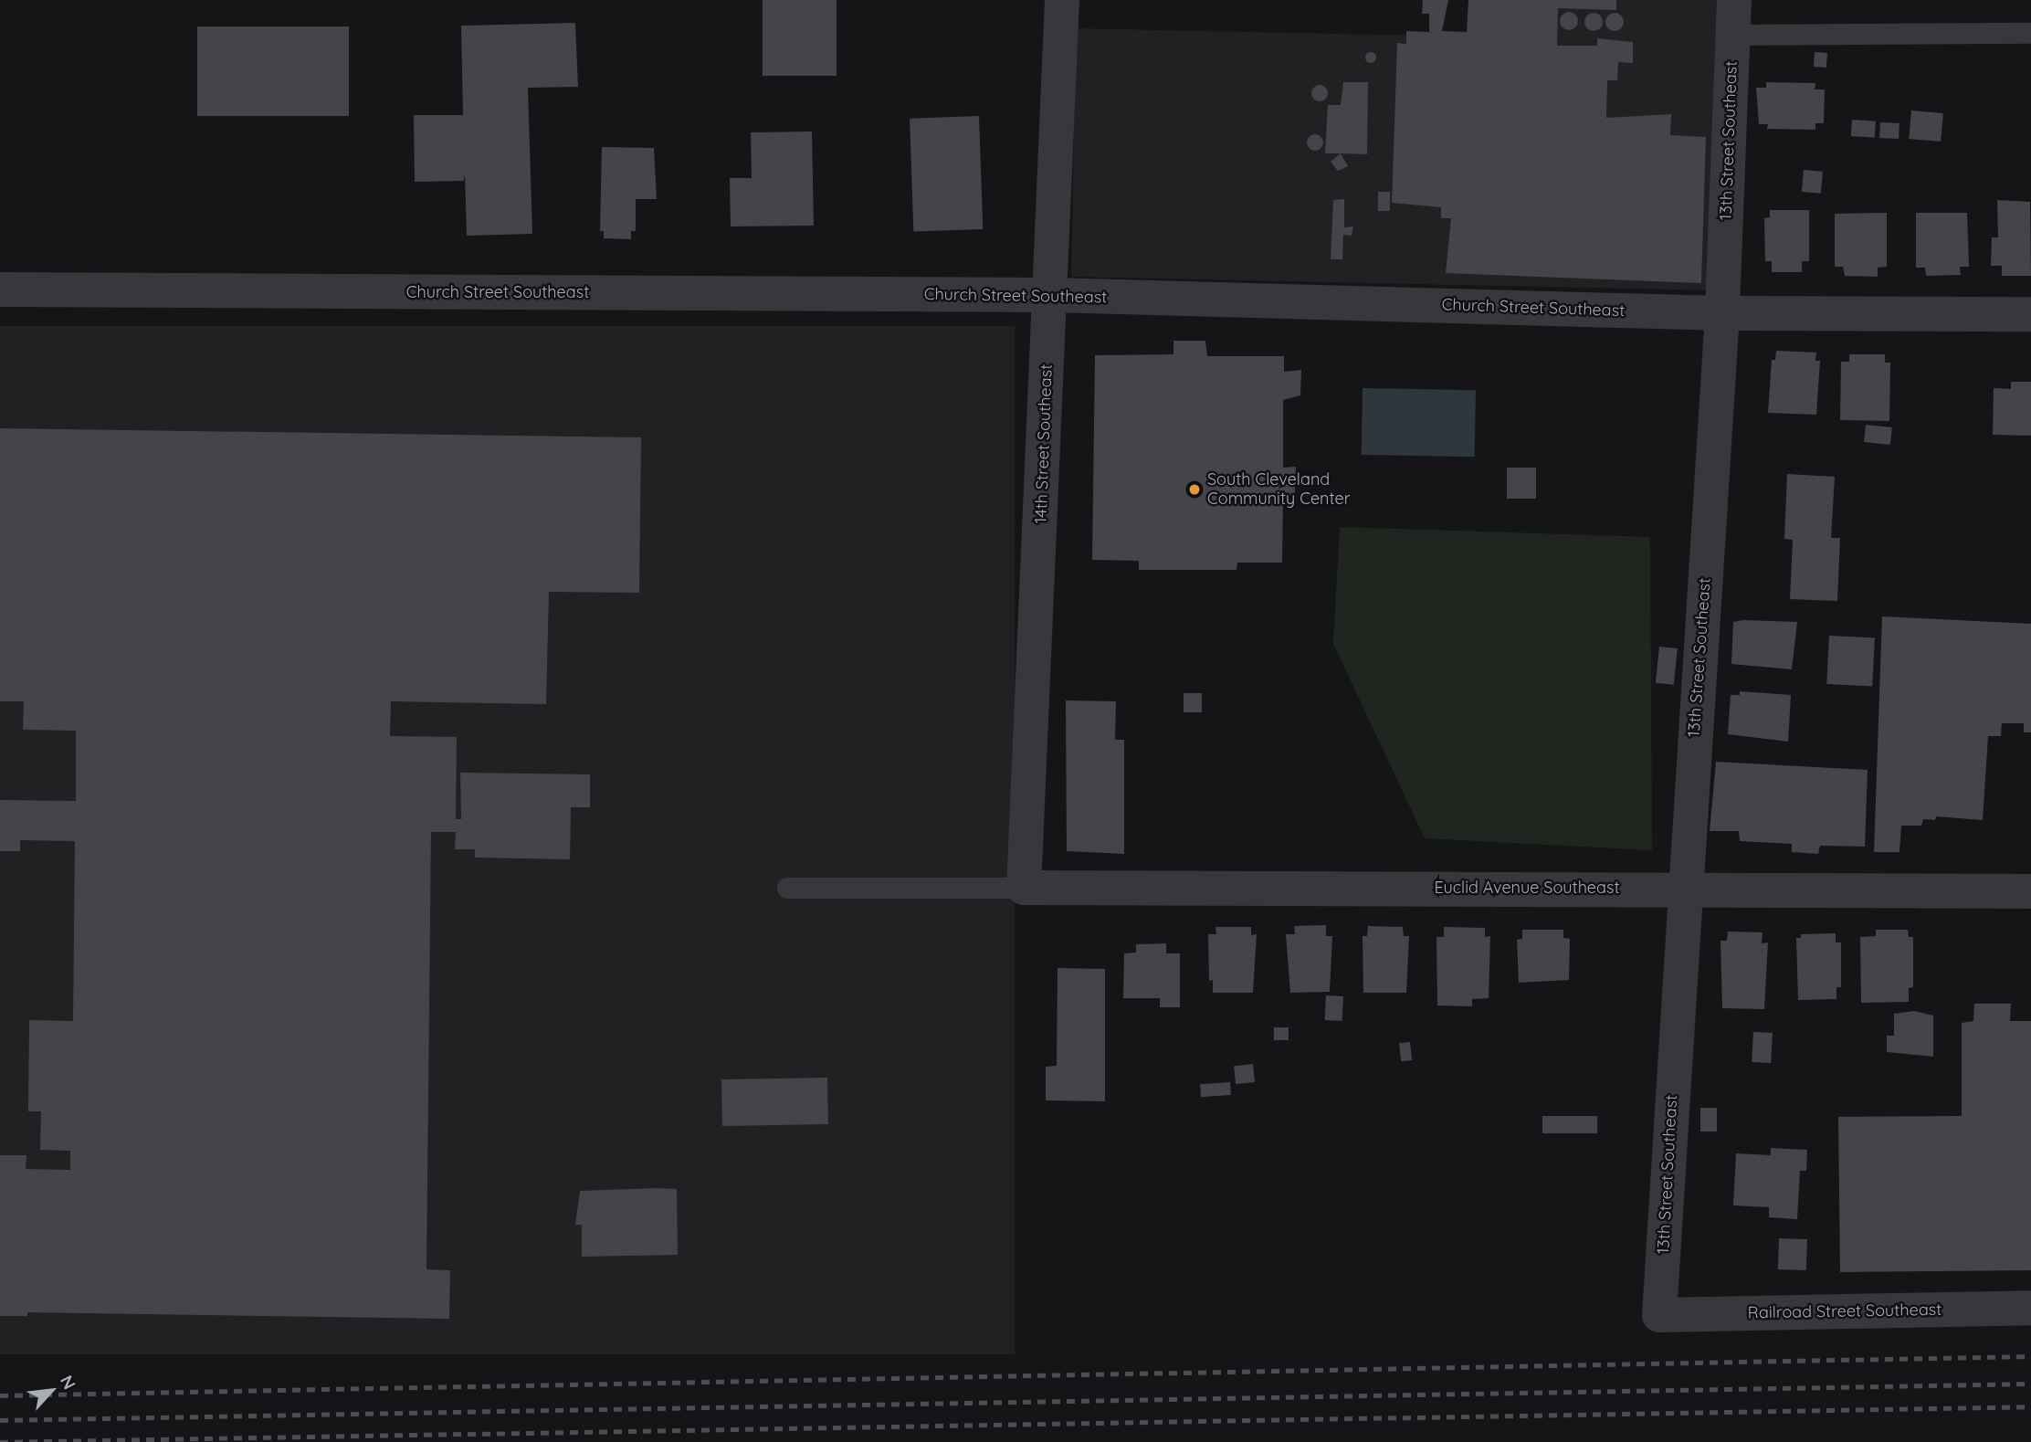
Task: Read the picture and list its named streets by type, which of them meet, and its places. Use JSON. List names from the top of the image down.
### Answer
{
  "streets": {
    "street": [
      "13th Street Southeast",
      "Church Street Southeast",
      "14th Street Southeast",
      "Euclid Avenue Southeast",
      "Railroad Street Southeast"
    ]
  },
  "crossings": [
    ["13th Street Southeast", "Church Street Southeast"],
    ["13th Street Southeast", "Euclid Avenue Southeast"],
    ["13th Street Southeast", "Railroad Street Southeast"],
    ["Church Street Southeast", "14th Street Southeast"],
    ["14th Street Southeast", "Euclid Avenue Southeast"]
  ],
  "places": ["South Cleveland Community Center"],
  "north": "top right"
}
